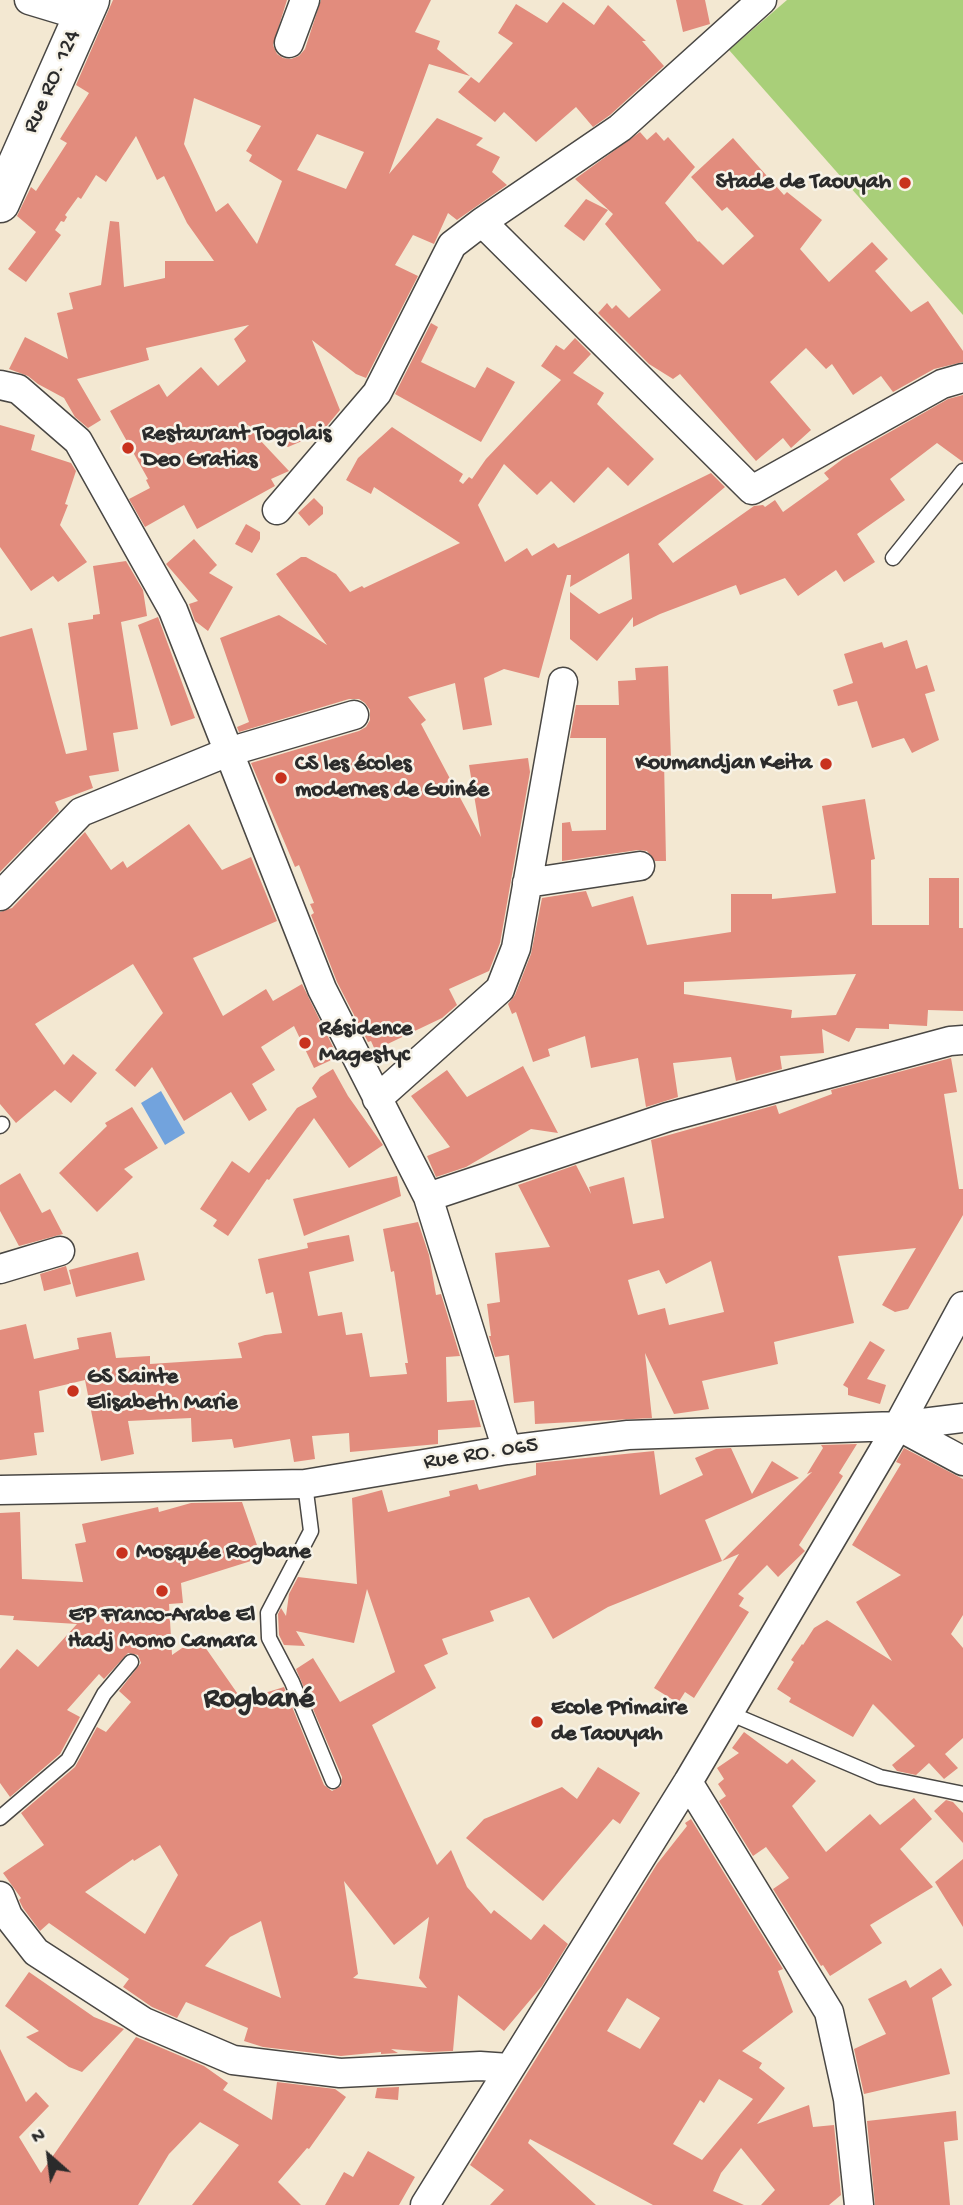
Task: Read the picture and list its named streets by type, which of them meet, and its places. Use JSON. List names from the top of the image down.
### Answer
{
  "streets": {
    "street": ["Rue RO. 124", "Rue RO. 065"]
  },
  "districts": ["Rogbané"],
  "places": [
    "Stade de Taouyah",
    "Restaurant Togolais Deo Gratias",
    "Koumandjan Keita",
    "CS les écoles modernes de Guinée",
    "Résidence Magestyc",
    "GS Sainte Elisabeth Marie",
    "Mosquée Rogbane",
    "EP Franco-Arabe El Hadj Momo Camara",
    "Ecole Primaire de Taouyah"
  ],
  "north": "top left"
}
